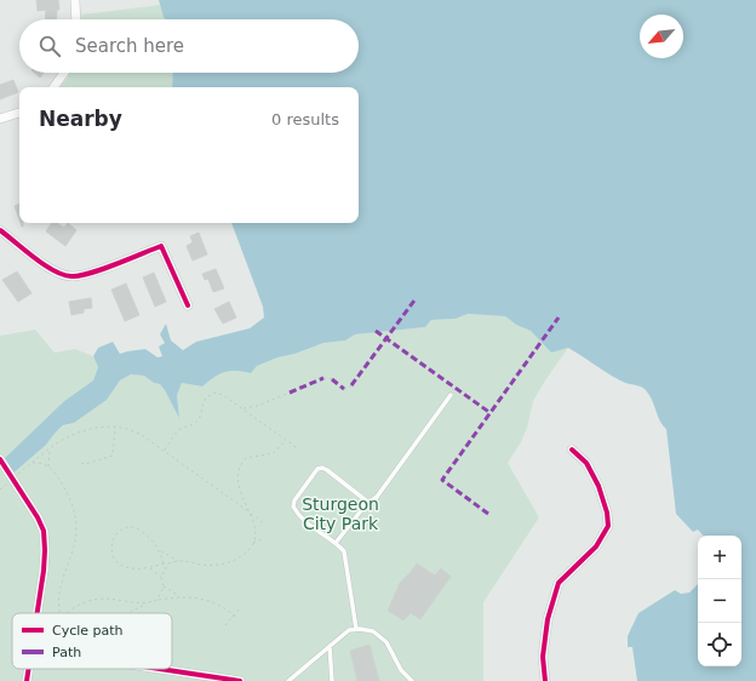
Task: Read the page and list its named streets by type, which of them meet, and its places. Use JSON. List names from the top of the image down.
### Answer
{
  "parks": ["Sturgeon City Park"],
  "legend": ["Cycle path", "Path"],
  "north": "bottom left",
  "page": {
    "search": "Search here",
    "heading": ["Nearby", "0 results"],
    "map_buttons": ["+", "−"]
  }
}
